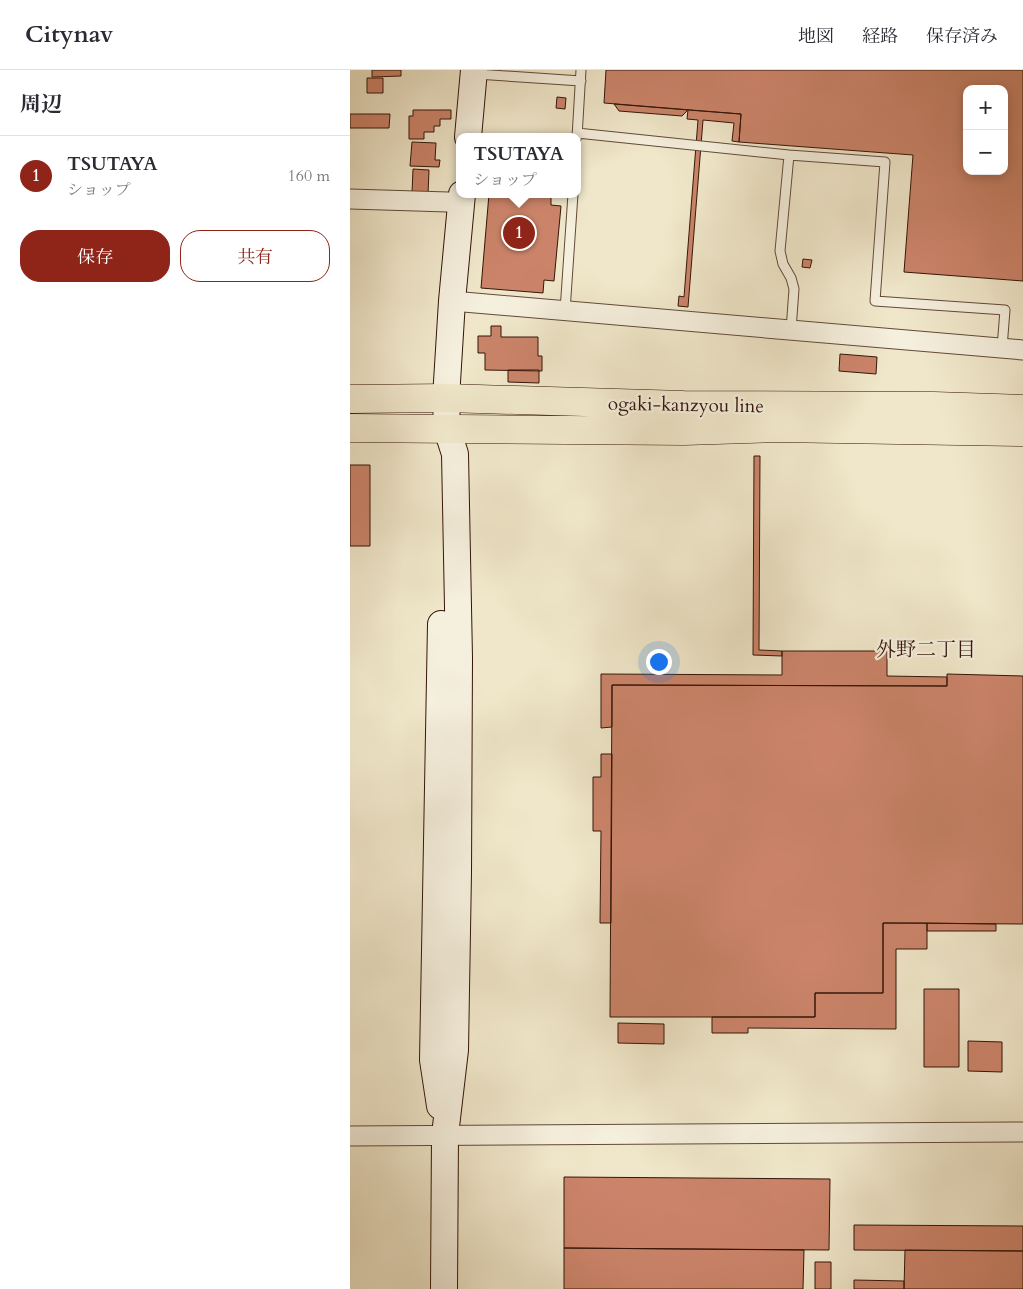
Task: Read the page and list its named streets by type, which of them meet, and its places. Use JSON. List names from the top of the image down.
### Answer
{
  "streets": {
    "main road": ["ogaki-kanzyou line"]
  },
  "districts": ["外野二丁目"],
  "page": {
    "header": "Citynav",
    "nav": ["地図", "経路", "保存済み"],
    "heading": "周辺",
    "map_buttons": ["+", "−"],
    "popup": ["TSUTAYA", "ショップ"],
    "list": [
      {
        "mark": "1",
        "name": "TSUTAYA",
        "note": "ショップ",
        "value": "160 m"
      }
    ],
    "buttons": ["保存", "共有"],
    "pins": "1"
  }
}
